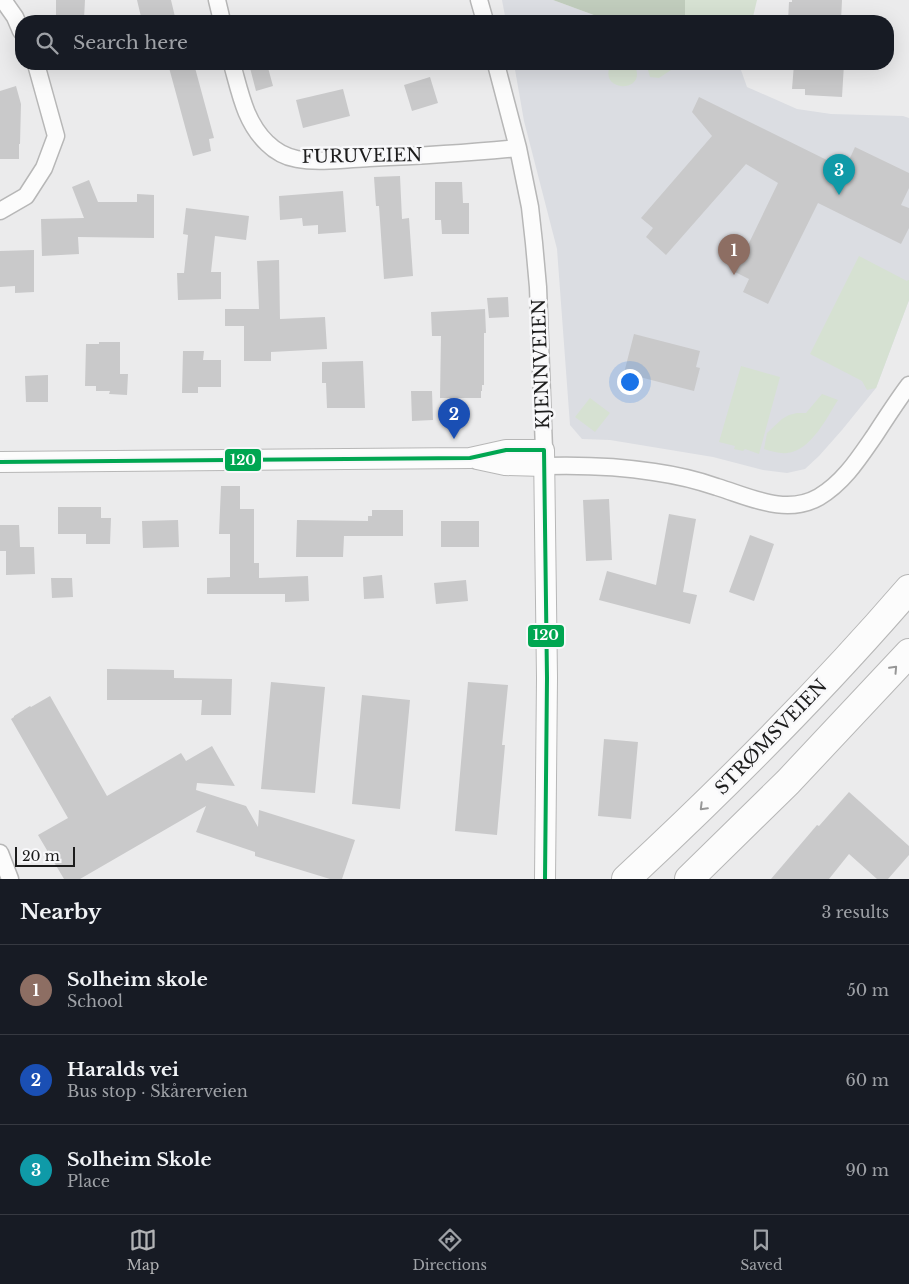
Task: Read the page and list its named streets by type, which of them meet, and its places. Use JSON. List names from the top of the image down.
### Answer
{
  "streets": {
    "highway": ["STRØMSVEIEN"],
    "street": ["FURUVEIEN", "KJENNVEIEN"]
  },
  "crossings": [
    ["FURUVEIEN", "KJENNVEIEN"]
  ],
  "lines": ["transit line 120"],
  "scale_bar": "20 m",
  "page": {
    "search": "Search here",
    "pins": ["3", "1", "2"],
    "scale": "20 m",
    "heading": ["Nearby", "3 results"],
    "list": [
      {
        "mark": "1",
        "name": "Solheim skole",
        "note": "School",
        "value": "50 m"
      },
      {
        "mark": "2",
        "name": "Haralds vei",
        "note": "Bus stop · Skårerveien",
        "value": "60 m"
      },
      {
        "mark": "3",
        "name": "Solheim Skole",
        "note": "Place",
        "value": "90 m"
      }
    ],
    "nav": ["Map", "Directions", "Saved"]
  }
}
